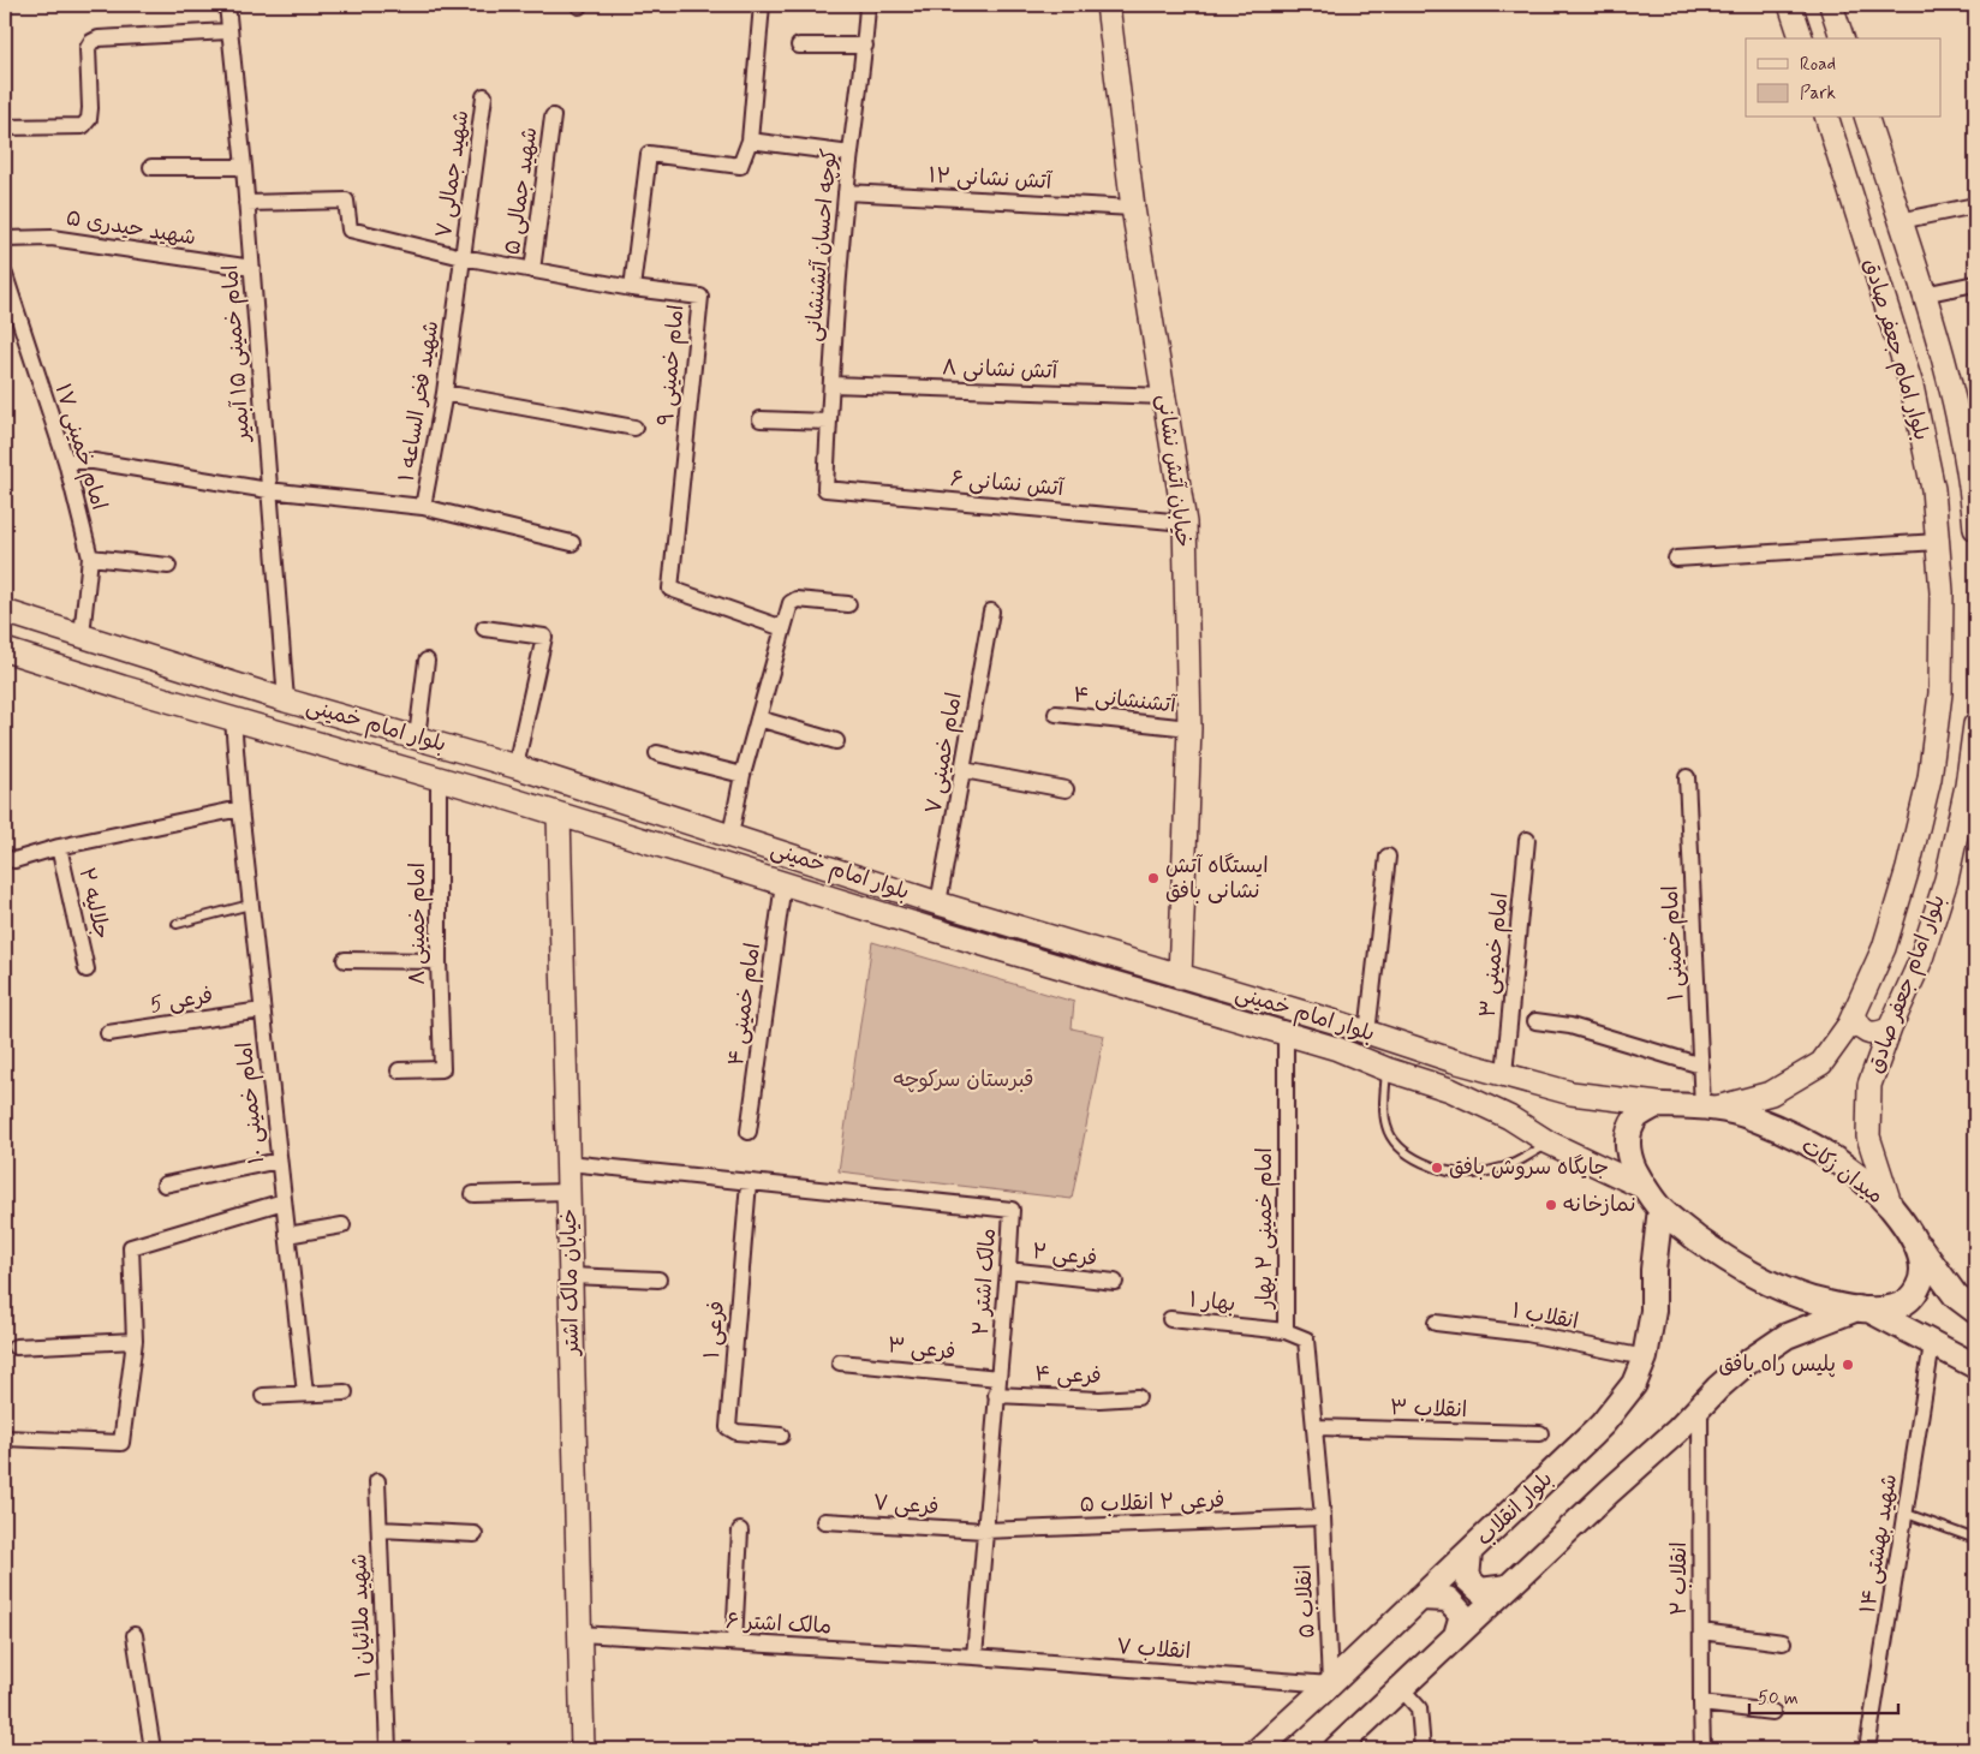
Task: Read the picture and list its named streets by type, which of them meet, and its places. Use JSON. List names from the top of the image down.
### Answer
{
  "streets": {
    "main road": [
      "بلوار امام جعفر صادق",
      "خیابان آتش نشانی",
      "بلوار امام خمینی",
      "میدان زکات",
      "خیابان مالک اشتر",
      "بلوار انقلاب"
    ],
    "street": [
      "شهید جمالی ۷",
      "آتش نشانی ۱۲",
      "شهید جمالی ۵",
      "شهید حیدری ۵",
      "کوچه احسان آتشنشانی",
      "امام خمینی ۱۵ آبمیر",
      "امام خمینی ۹",
      "آتش نشانی ۸",
      "شهید فخر الساعه ۱",
      "امام خمینی ۱۷",
      "آتش نشانی ۶",
      "آتشنشانی ۴",
      "امام خمینی ۷",
      "جلالیه ۲",
      "امام خمینی ۸",
      "امام خمینی ۱",
      "امام خمینی ۳",
      "فرعی 5",
      "امام خمینی ۴",
      "امام خمینی ۱۰",
      "امام خمینی ۲ بهار",
      "فرعی ۲",
      "مالک اشتر ۲",
      "بهار ۱",
      "انقلاب ۱",
      "فرعی ۱",
      "فرعی ۳",
      "فرعی ۴",
      "انقلاب ۳",
      "فرعی ۲ انقلاب ۵",
      "فرعی ۷",
      "شهید بهشتی ۱۴",
      "انقلاب ۲",
      "انقلاب ۵",
      "شهید ملائیان ۱",
      "مالک اشتر ۶",
      "انقلاب ۷"
    ]
  },
  "crossings": [
    ["شهید جمالی ۷", "امام خمینی ۹"],
    ["شهید جمالی ۷", "شهید فخر الساعه ۱"],
    ["آتش نشانی ۱۲", "کوچه احسان آتشنشانی"],
    ["آتش نشانی ۱۲", "خیابان آتش نشانی"],
    ["شهید جمالی ۵", "امام خمینی ۹"],
    ["شهید حیدری ۵", "امام خمینی ۱۵ آبمیر"],
    ["کوچه احسان آتشنشانی", "آتش نشانی ۸"],
    ["کوچه احسان آتشنشانی", "آتش نشانی ۶"],
    ["بلوار امام جعفر صادق", "بلوار امام خمینی"],
    ["بلوار امام جعفر صادق", "امام خمینی ۱"],
    ["بلوار امام جعفر صادق", "میدان زکات"],
    ["امام خمینی ۱۵ آبمیر", "امام خمینی ۹"],
    ["امام خمینی ۱۵ آبمیر", "شهید فخر الساعه ۱"],
    ["امام خمینی ۱۵ آبمیر", "بلوار امام خمینی"],
    ["امام خمینی ۹", "شهید فخر الساعه ۱"],
    ["آتش نشانی ۸", "خیابان آتش نشانی"],
    ["شهید فخر الساعه ۱", "امام خمینی ۱۷"],
    ["امام خمینی ۱۷", "بلوار امام خمینی"],
    ["خیابان آتش نشانی", "آتش نشانی ۶"],
    ["خیابان آتش نشانی", "آتشنشانی ۴"],
    ["خیابان آتش نشانی", "بلوار امام خمینی"],
    ["بلوار امام خمینی", "امام خمینی ۷"],
    ["بلوار امام خمینی", "امام خمینی ۸"],
    ["بلوار امام خمینی", "امام خمینی ۱"],
    ["بلوار امام خمینی", "امام خمینی ۳"],
    ["بلوار امام خمینی", "امام خمینی ۴"],
    ["بلوار امام خمینی", "امام خمینی ۱۰"],
    ["بلوار امام خمینی", "میدان زکات"],
    ["بلوار امام خمینی", "امام خمینی ۲ بهار"],
    ["بلوار امام خمینی", "خیابان مالک اشتر"],
    ["امام خمینی ۱", "میدان زکات"],
    ["فرعی 5", "امام خمینی ۱۰"],
    ["میدان زکات", "بلوار انقلاب"],
    ["امام خمینی ۲ بهار", "بهار ۱"],
    ["امام خمینی ۲ بهار", "انقلاب ۳"],
    ["امام خمینی ۲ بهار", "فرعی ۲ انقلاب ۵"],
    ["امام خمینی ۲ بهار", "انقلاب ۵"],
    ["فرعی ۲", "مالک اشتر ۲"],
    ["خیابان مالک اشتر", "مالک اشتر ۲"],
    ["خیابان مالک اشتر", "مالک اشتر ۶"],
    ["مالک اشتر ۲", "فرعی ۱"],
    ["مالک اشتر ۲", "فرعی ۳"],
    ["مالک اشتر ۲", "فرعی ۴"],
    ["مالک اشتر ۲", "فرعی ۲ انقلاب ۵"],
    ["مالک اشتر ۲", "فرعی ۷"],
    ["مالک اشتر ۲", "مالک اشتر ۶"],
    ["مالک اشتر ۲", "انقلاب ۷"],
    ["انقلاب ۱", "بلوار انقلاب"],
    ["فرعی ۲ انقلاب ۵", "فرعی ۷"],
    ["فرعی ۲ انقلاب ۵", "انقلاب ۵"],
    ["بلوار انقلاب", "انقلاب ۵"],
    ["بلوار انقلاب", "انقلاب ۷"],
    ["انقلاب ۵", "انقلاب ۷"],
    ["مالک اشتر ۶", "انقلاب ۷"]
  ],
  "parks": ["قبرستان سرکوچه"],
  "places": [
    "ایستگاه آتش نشانی بافق",
    "جایگاه سروش بافق",
    "نمازخانه",
    "پلیس راه بافق"
  ],
  "legend": ["Road", "Park"],
  "scale_bar": "50 m"
}
